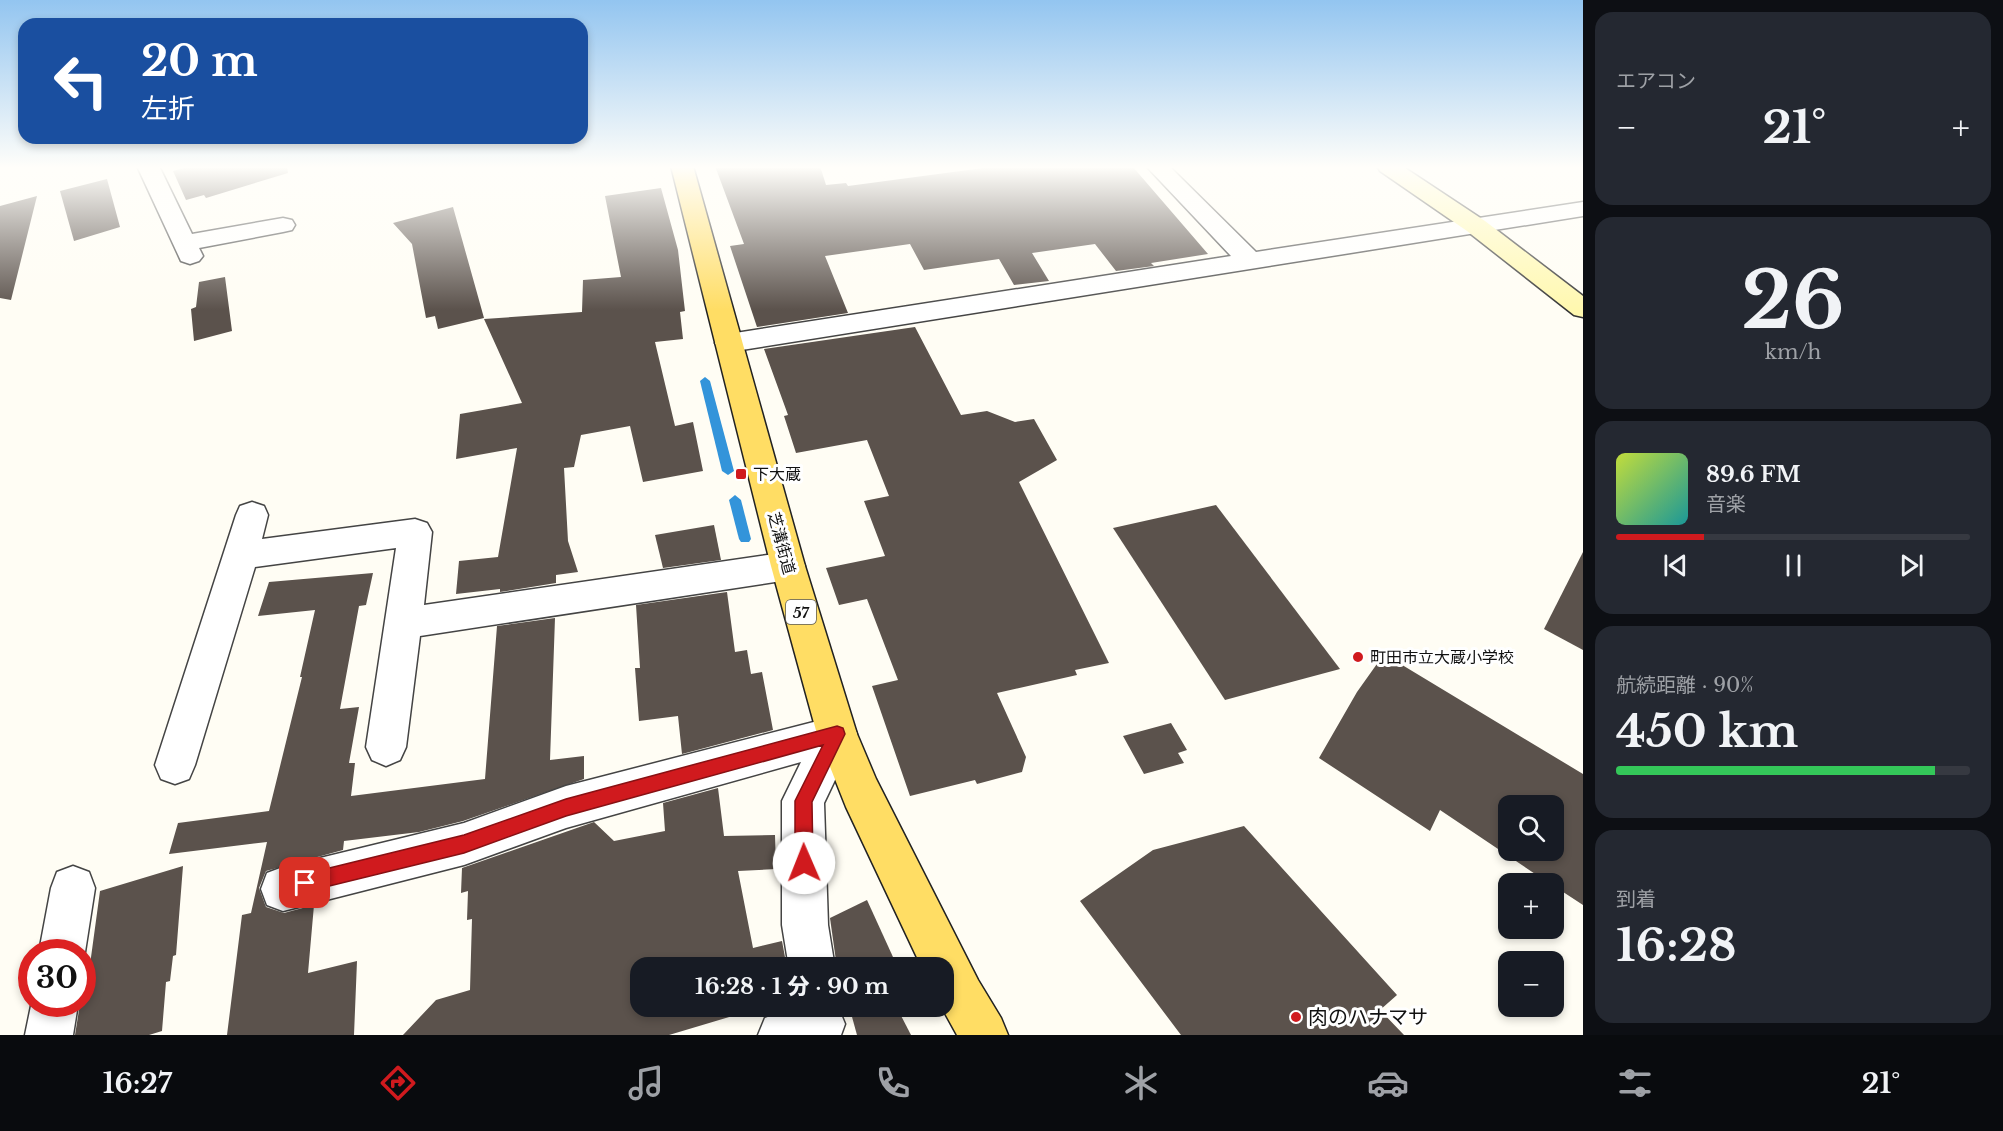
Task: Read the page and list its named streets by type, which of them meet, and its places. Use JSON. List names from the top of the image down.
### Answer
{
  "streets": {
    "main road": ["芝溝街道", "57"]
  },
  "places": {
    "transit": ["下大蔵"],
    "other": ["町田市立大蔵小学校", "肉のハナマサ"]
  },
  "page": {
    "tile": [
      "エアコン",
      ["26", "km/h"],
      ["航続距離 · 90%", "450 km"],
      ["到着", "16:28"]
    ],
    "turn": ["20 m", "左折"],
    "heat": ["−", "21°", "+"],
    "song": ["89.6 FM", "音楽"],
    "map_buttons": ["+", "−"],
    "limit": "30",
    "trip": "16:28 · 1 分 · 90 m",
    "tabs": ["16:27", "21°"]
  }
}
